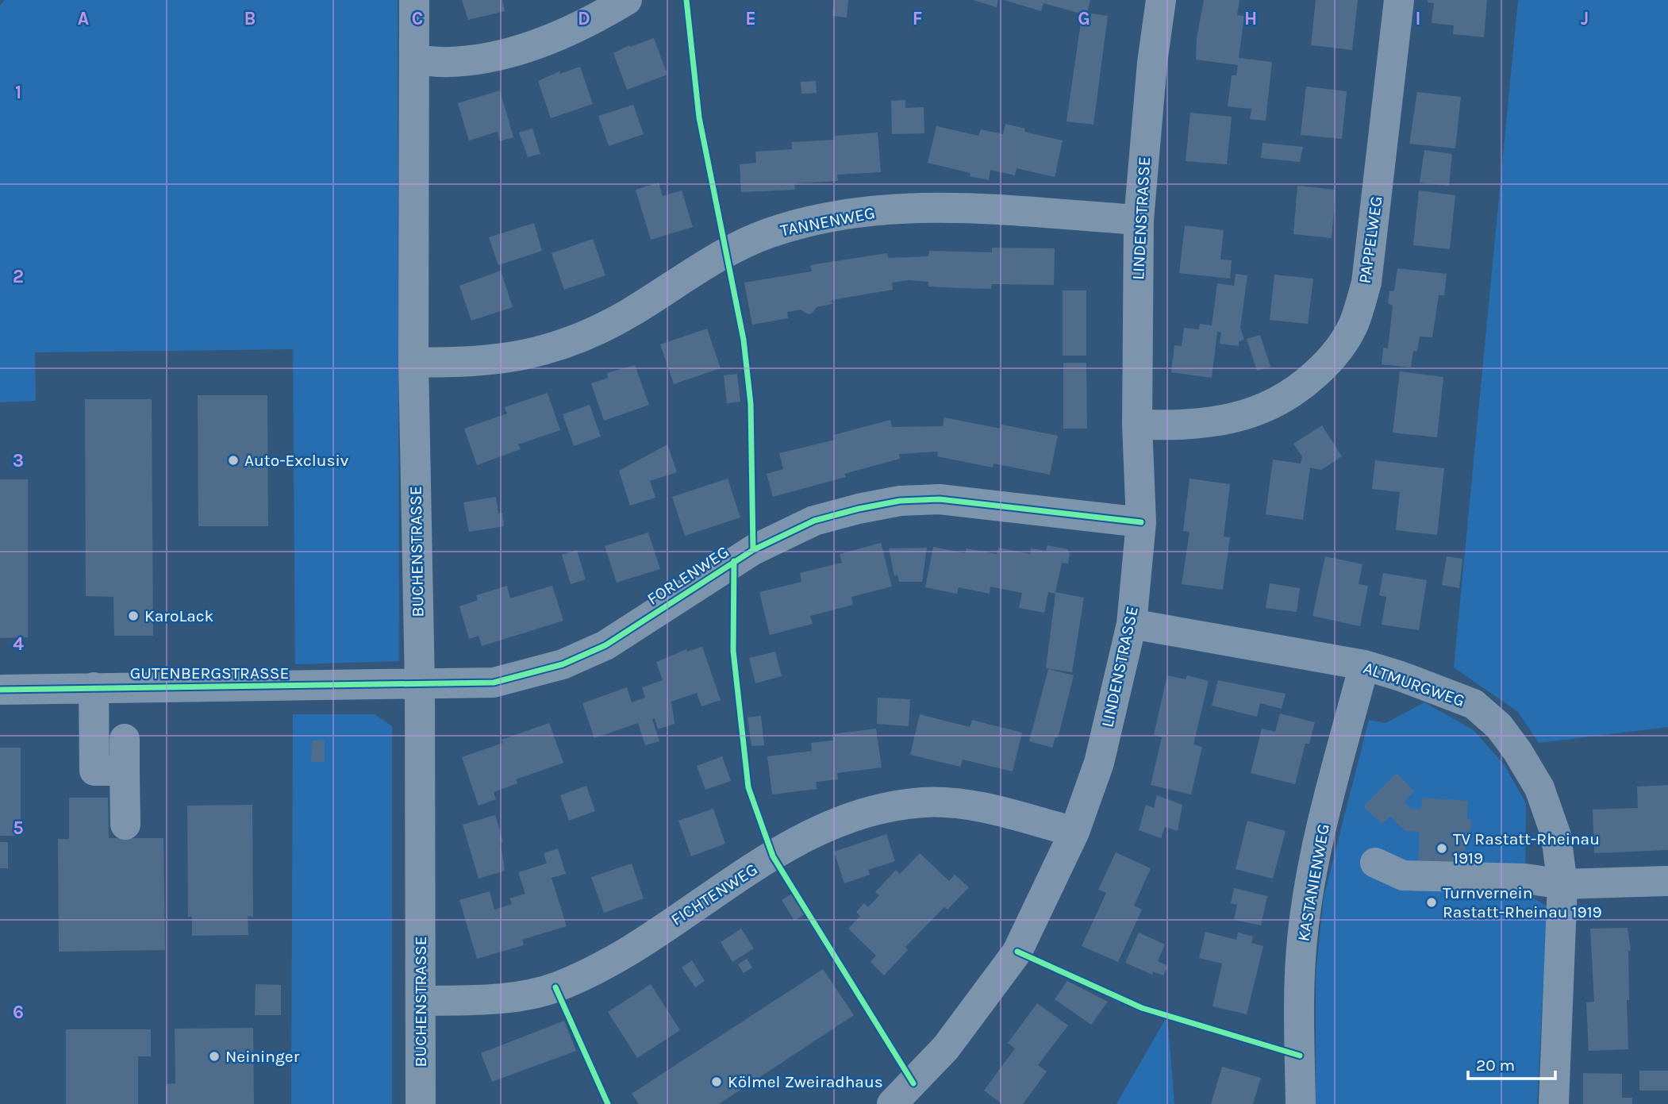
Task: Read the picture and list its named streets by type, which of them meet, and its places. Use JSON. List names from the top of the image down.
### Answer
{
  "streets": {
    "street": [
      "LINDENSTRASSE",
      "TANNENWEG",
      "PAPPELWEG",
      "BUCHENSTRASSE",
      "FORLENWEG",
      "GUTENBERGSTRASSE",
      "ALTMURGWEG",
      "KASTANIENWEG",
      "FICHTENWEG"
    ]
  },
  "crossings": [
    ["LINDENSTRASSE", "TANNENWEG"],
    ["LINDENSTRASSE", "PAPPELWEG"],
    ["LINDENSTRASSE", "FORLENWEG"],
    ["LINDENSTRASSE", "ALTMURGWEG"],
    ["LINDENSTRASSE", "FICHTENWEG"],
    ["TANNENWEG", "BUCHENSTRASSE"],
    ["BUCHENSTRASSE", "FORLENWEG"],
    ["BUCHENSTRASSE", "GUTENBERGSTRASSE"],
    ["BUCHENSTRASSE", "FICHTENWEG"],
    ["FORLENWEG", "GUTENBERGSTRASSE"],
    ["ALTMURGWEG", "KASTANIENWEG"]
  ],
  "places": [
    "Auto-Exclusiv",
    "KaroLack",
    "TV Rastatt-Rheinau 1919",
    "Turnvernein Rastatt-Rheinau 1919",
    "Neininger",
    "Kölmel Zweiradhaus"
  ],
  "scale_bar": "20 m",
  "grid": {
    "columns": [
      "A",
      "B",
      "C",
      "D",
      "E",
      "F",
      "G",
      "H",
      "I",
      "J"
    ],
    "rows": [
      "1",
      "2",
      "3",
      "4",
      "5",
      "6"
    ]
  }
}
